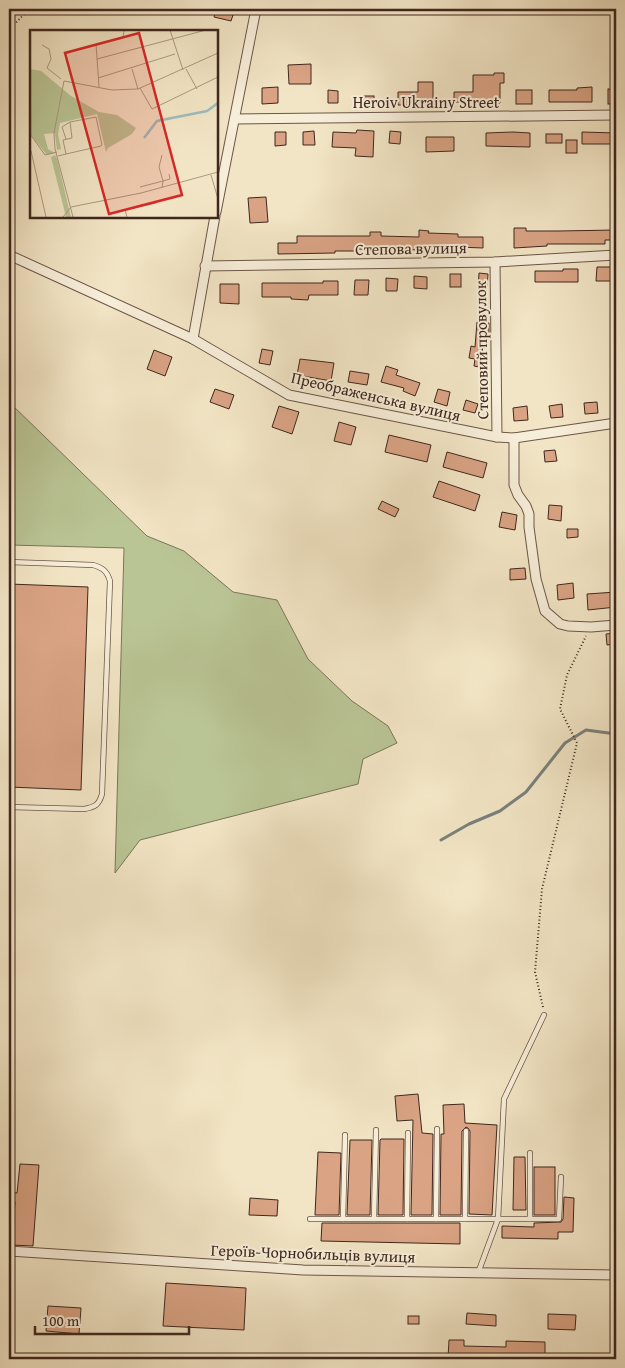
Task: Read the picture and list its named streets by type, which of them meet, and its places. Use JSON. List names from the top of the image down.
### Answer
{
  "streets": {
    "street": [
      "Heroiv Ukrainy Street",
      "Степова вулиця",
      "Степовий провулок",
      "Преображенська вулиця",
      "Героїв-Чорнобильців вулиця"
    ]
  },
  "crossings": [
    ["Степова вулиця", "Степовий провулок"],
    ["Степовий провулок", "Преображенська вулиця"]
  ],
  "scale_bar": "100 m"
}
